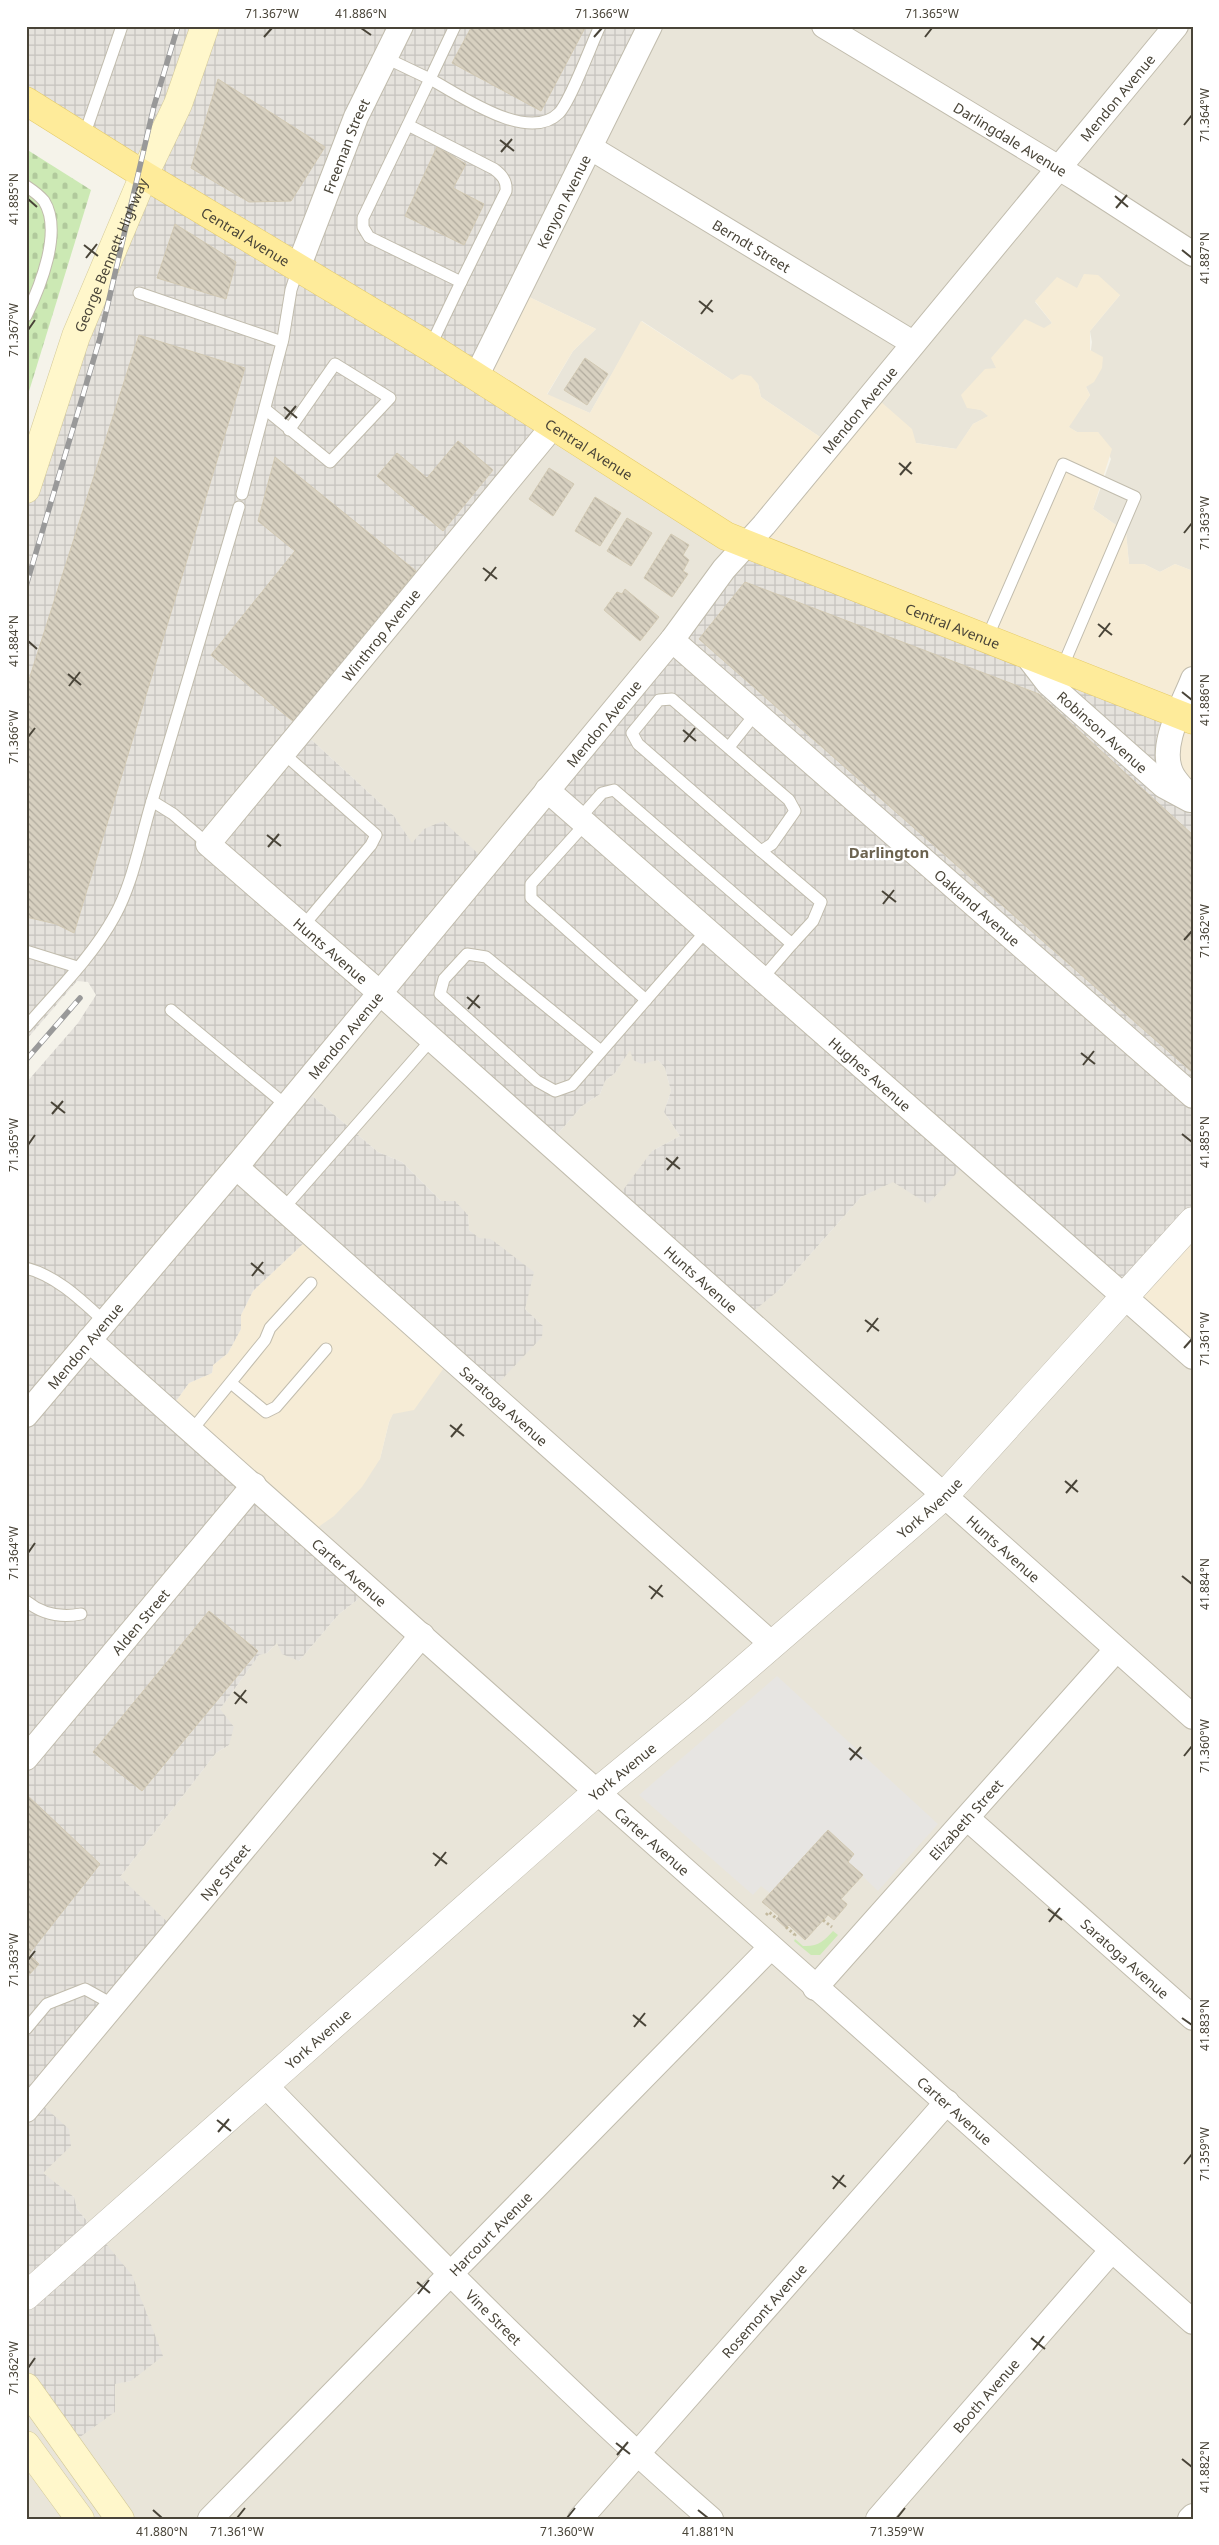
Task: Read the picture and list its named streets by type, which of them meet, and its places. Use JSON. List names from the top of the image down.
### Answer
{
  "streets": {
    "main road": ["Central Avenue", "George Bennett Highway"],
    "street": [
      "Mendon Avenue",
      "Darlingdale Avenue",
      "Freeman Street",
      "Kenyon Avenue",
      "Berndt Street",
      "Winthrop Avenue",
      "Robinson Avenue",
      "Oakland Avenue",
      "Hunts Avenue",
      "Hughes Avenue",
      "Saratoga Avenue",
      "York Avenue",
      "Carter Avenue",
      "Alden Street",
      "Elizabeth Street",
      "Nye Street",
      "Harcourt Avenue",
      "Rosemont Avenue",
      "Vine Street",
      "Booth Avenue"
    ]
  },
  "crossings": [
    ["Mendon Avenue", "Darlingdale Avenue"],
    ["Mendon Avenue", "Central Avenue"],
    ["Mendon Avenue", "Berndt Street"],
    ["Mendon Avenue", "Oakland Avenue"],
    ["Mendon Avenue", "Hunts Avenue"],
    ["Mendon Avenue", "Hughes Avenue"],
    ["Mendon Avenue", "Saratoga Avenue"],
    ["Mendon Avenue", "Carter Avenue"],
    ["Freeman Street", "Central Avenue"],
    ["Kenyon Avenue", "Central Avenue"],
    ["Kenyon Avenue", "Berndt Street"],
    ["Central Avenue", "George Bennett Highway"],
    ["Central Avenue", "Winthrop Avenue"],
    ["Central Avenue", "Robinson Avenue"],
    ["Winthrop Avenue", "Hunts Avenue"],
    ["Hunts Avenue", "York Avenue"],
    ["Hunts Avenue", "Elizabeth Street"],
    ["Hughes Avenue", "York Avenue"],
    ["Saratoga Avenue", "York Avenue"],
    ["Saratoga Avenue", "Elizabeth Street"],
    ["York Avenue", "Carter Avenue"],
    ["York Avenue", "Vine Street"],
    ["Carter Avenue", "Alden Street"],
    ["Carter Avenue", "Elizabeth Street"],
    ["Carter Avenue", "Nye Street"],
    ["Carter Avenue", "Harcourt Avenue"],
    ["Carter Avenue", "Rosemont Avenue"],
    ["Carter Avenue", "Booth Avenue"],
    ["Harcourt Avenue", "Vine Street"],
    ["Rosemont Avenue", "Vine Street"]
  ],
  "districts": ["Darlington"],
  "coordinates": [
    "71.367°W",
    "41.886°N",
    "71.366°W",
    "71.365°W",
    "71.364°W",
    "41.885°N",
    "41.887°N",
    "71.363°W",
    "41.884°N",
    "71.362°W",
    "71.361°W",
    "71.360°W",
    "41.883°N",
    "71.359°W",
    "41.882°N",
    "41.880°N",
    "41.881°N"
  ]
}
